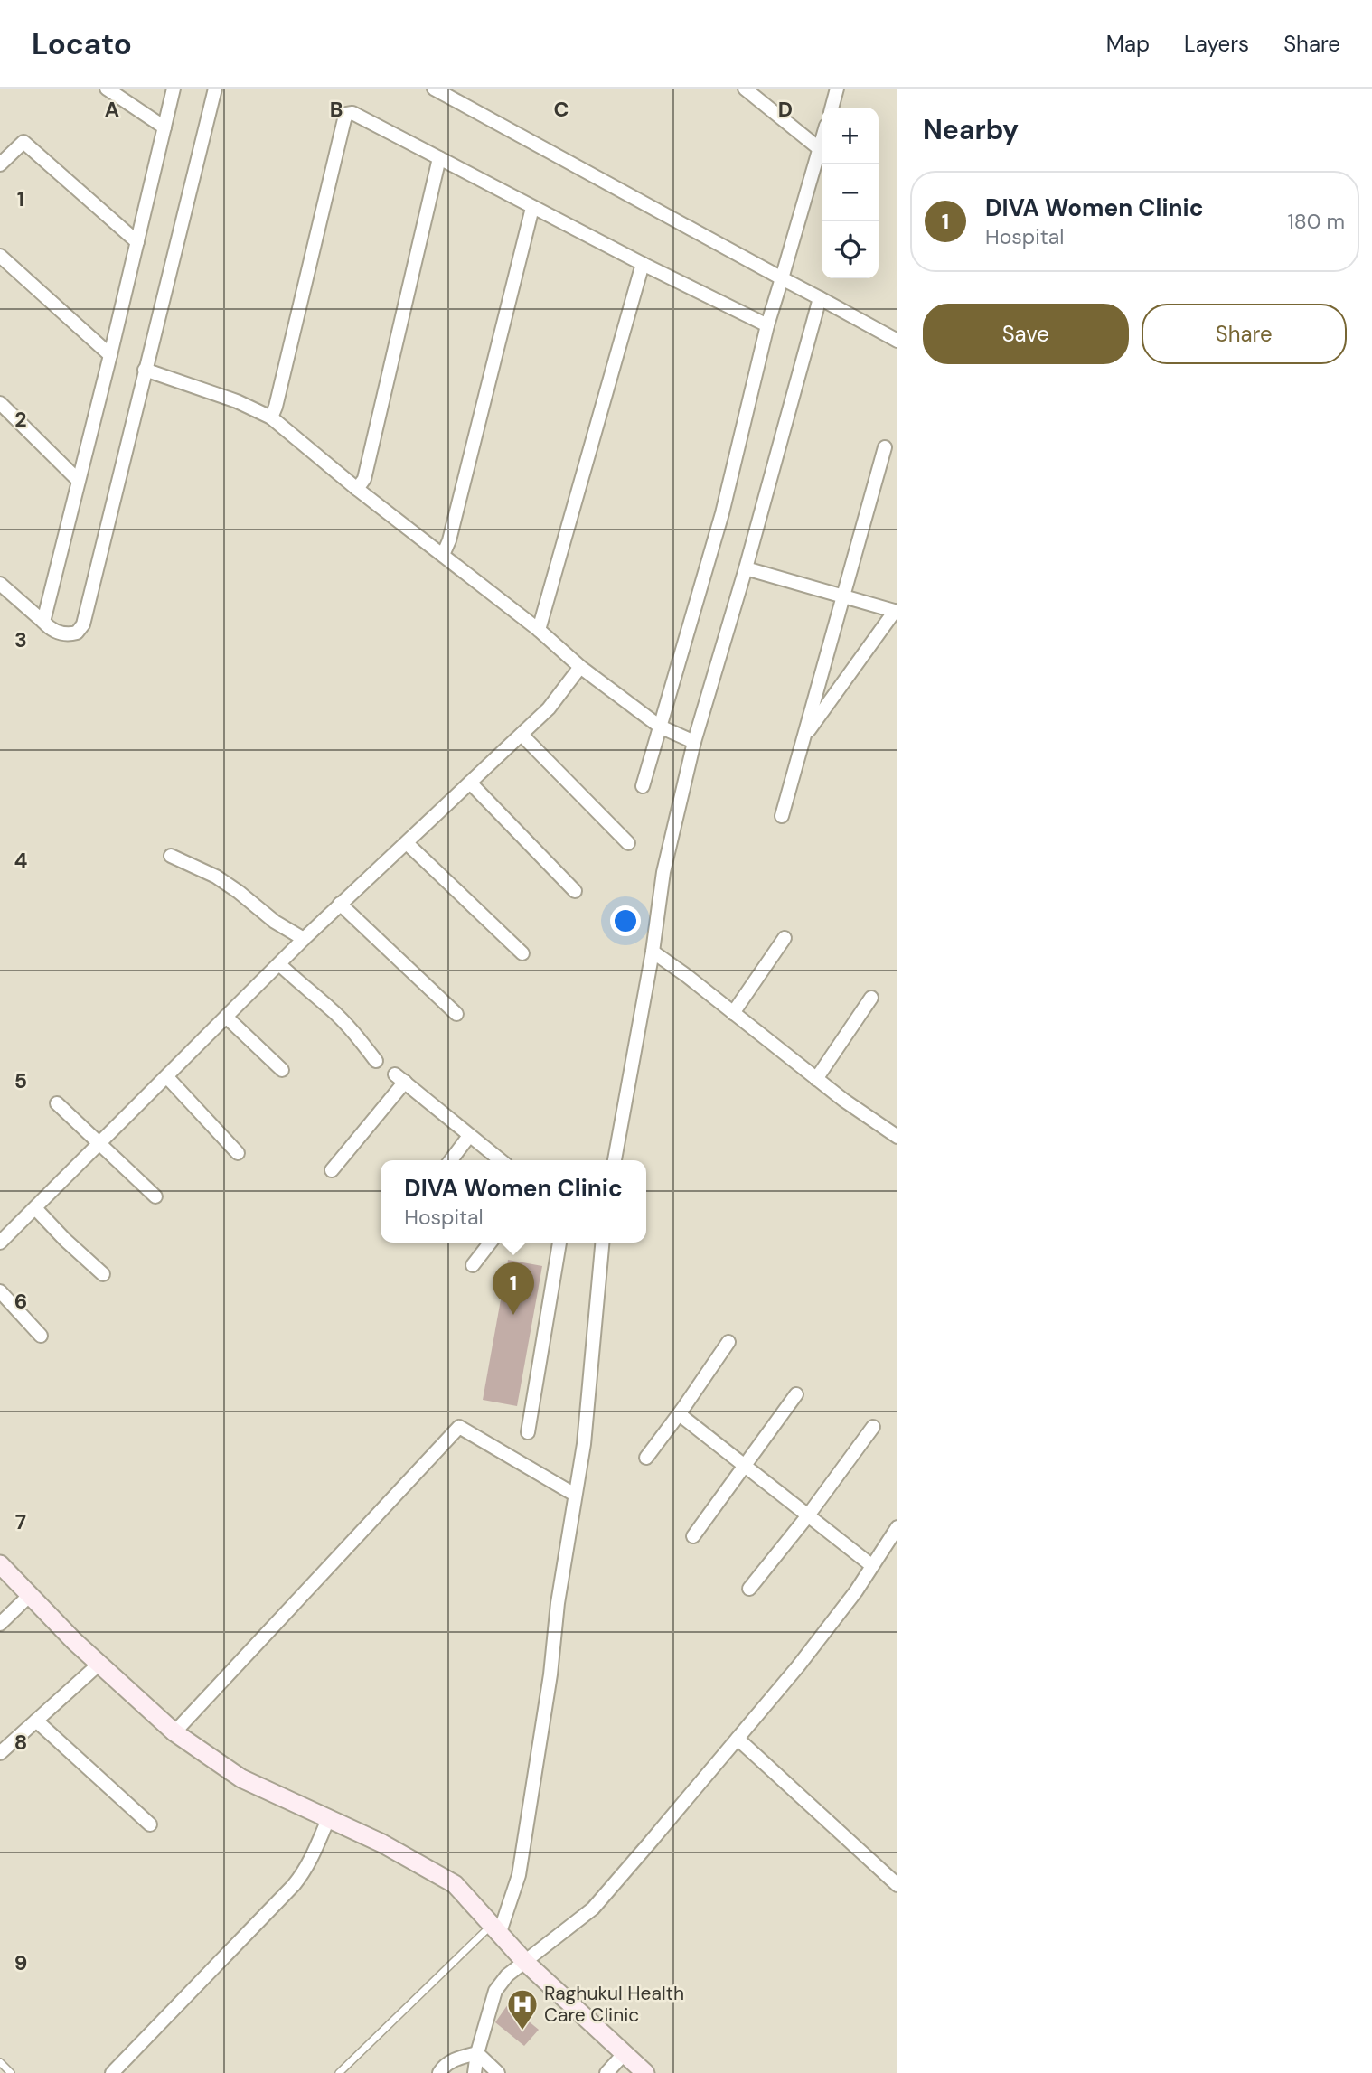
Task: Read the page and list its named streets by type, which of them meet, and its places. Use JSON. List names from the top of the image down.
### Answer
{
  "places": {
    "hospital": ["Raghukul Health Care Clinic"]
  },
  "page": {
    "header": "Locato",
    "nav": ["Map", "Layers", "Share"],
    "heading": "Nearby",
    "map_buttons": ["+", "−"],
    "list": [
      {
        "mark": "1",
        "name": "DIVA Women Clinic",
        "note": "Hospital",
        "value": "180 m"
      }
    ],
    "buttons": ["Save", "Share"],
    "popup": ["DIVA Women Clinic", "Hospital"],
    "pins": "1"
  },
  "grid": {
    "columns": [
      "A",
      "B",
      "C",
      "D"
    ],
    "rows": [
      "1",
      "2",
      "3",
      "4",
      "5",
      "6",
      "7",
      "8",
      "9"
    ]
  }
}
